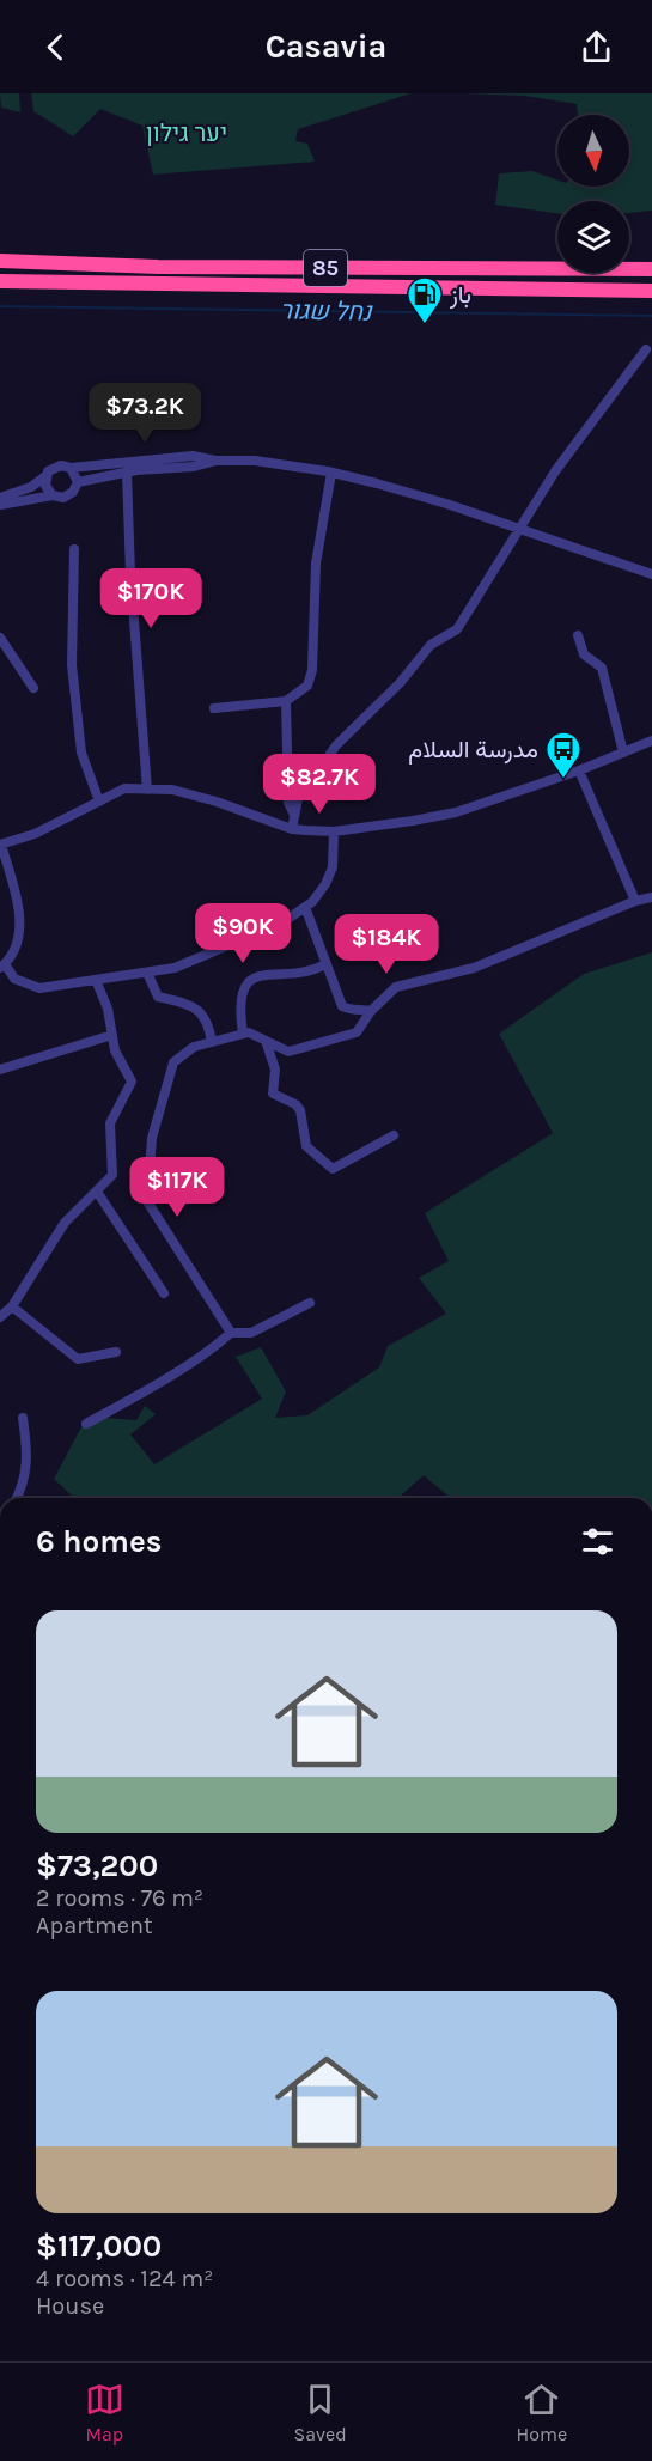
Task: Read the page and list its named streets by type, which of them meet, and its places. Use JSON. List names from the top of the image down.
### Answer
{
  "streets": {
    "highway": ["85"]
  },
  "water": ["נחל שגור"],
  "parks": ["יער גילון"],
  "places": {
    "fuel station": ["باز"],
    "bus stop": ["مدرسة السلام"]
  },
  "north": "bottom",
  "page": {
    "header": "Casavia",
    "price": [
      "$73.2K",
      "$170K",
      "$82.7K",
      "$90K",
      "$184K",
      "$117K"
    ],
    "heading": "6 homes",
    "list": [
      {
        "name": "$73,200",
        "note": "2 rooms · 76 m² · Apartment"
      },
      {
        "name": "$117,000",
        "note": "4 rooms · 124 m² · House"
      }
    ],
    "tabs": ["Map", "Saved", "Home"]
  }
}
